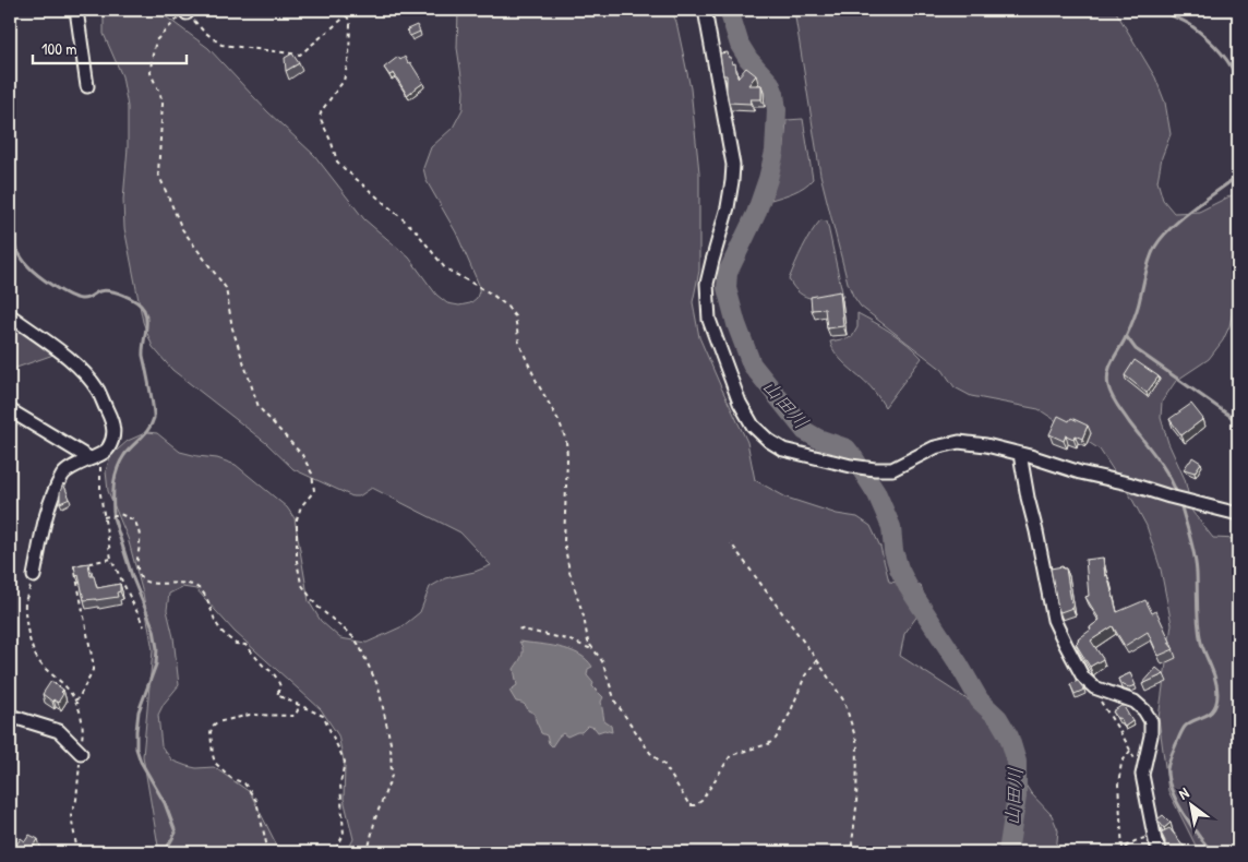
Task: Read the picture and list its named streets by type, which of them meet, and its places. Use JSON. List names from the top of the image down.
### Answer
{
  "water": ["山田川"],
  "scale_bar": "100 m",
  "north": "top left"
}
